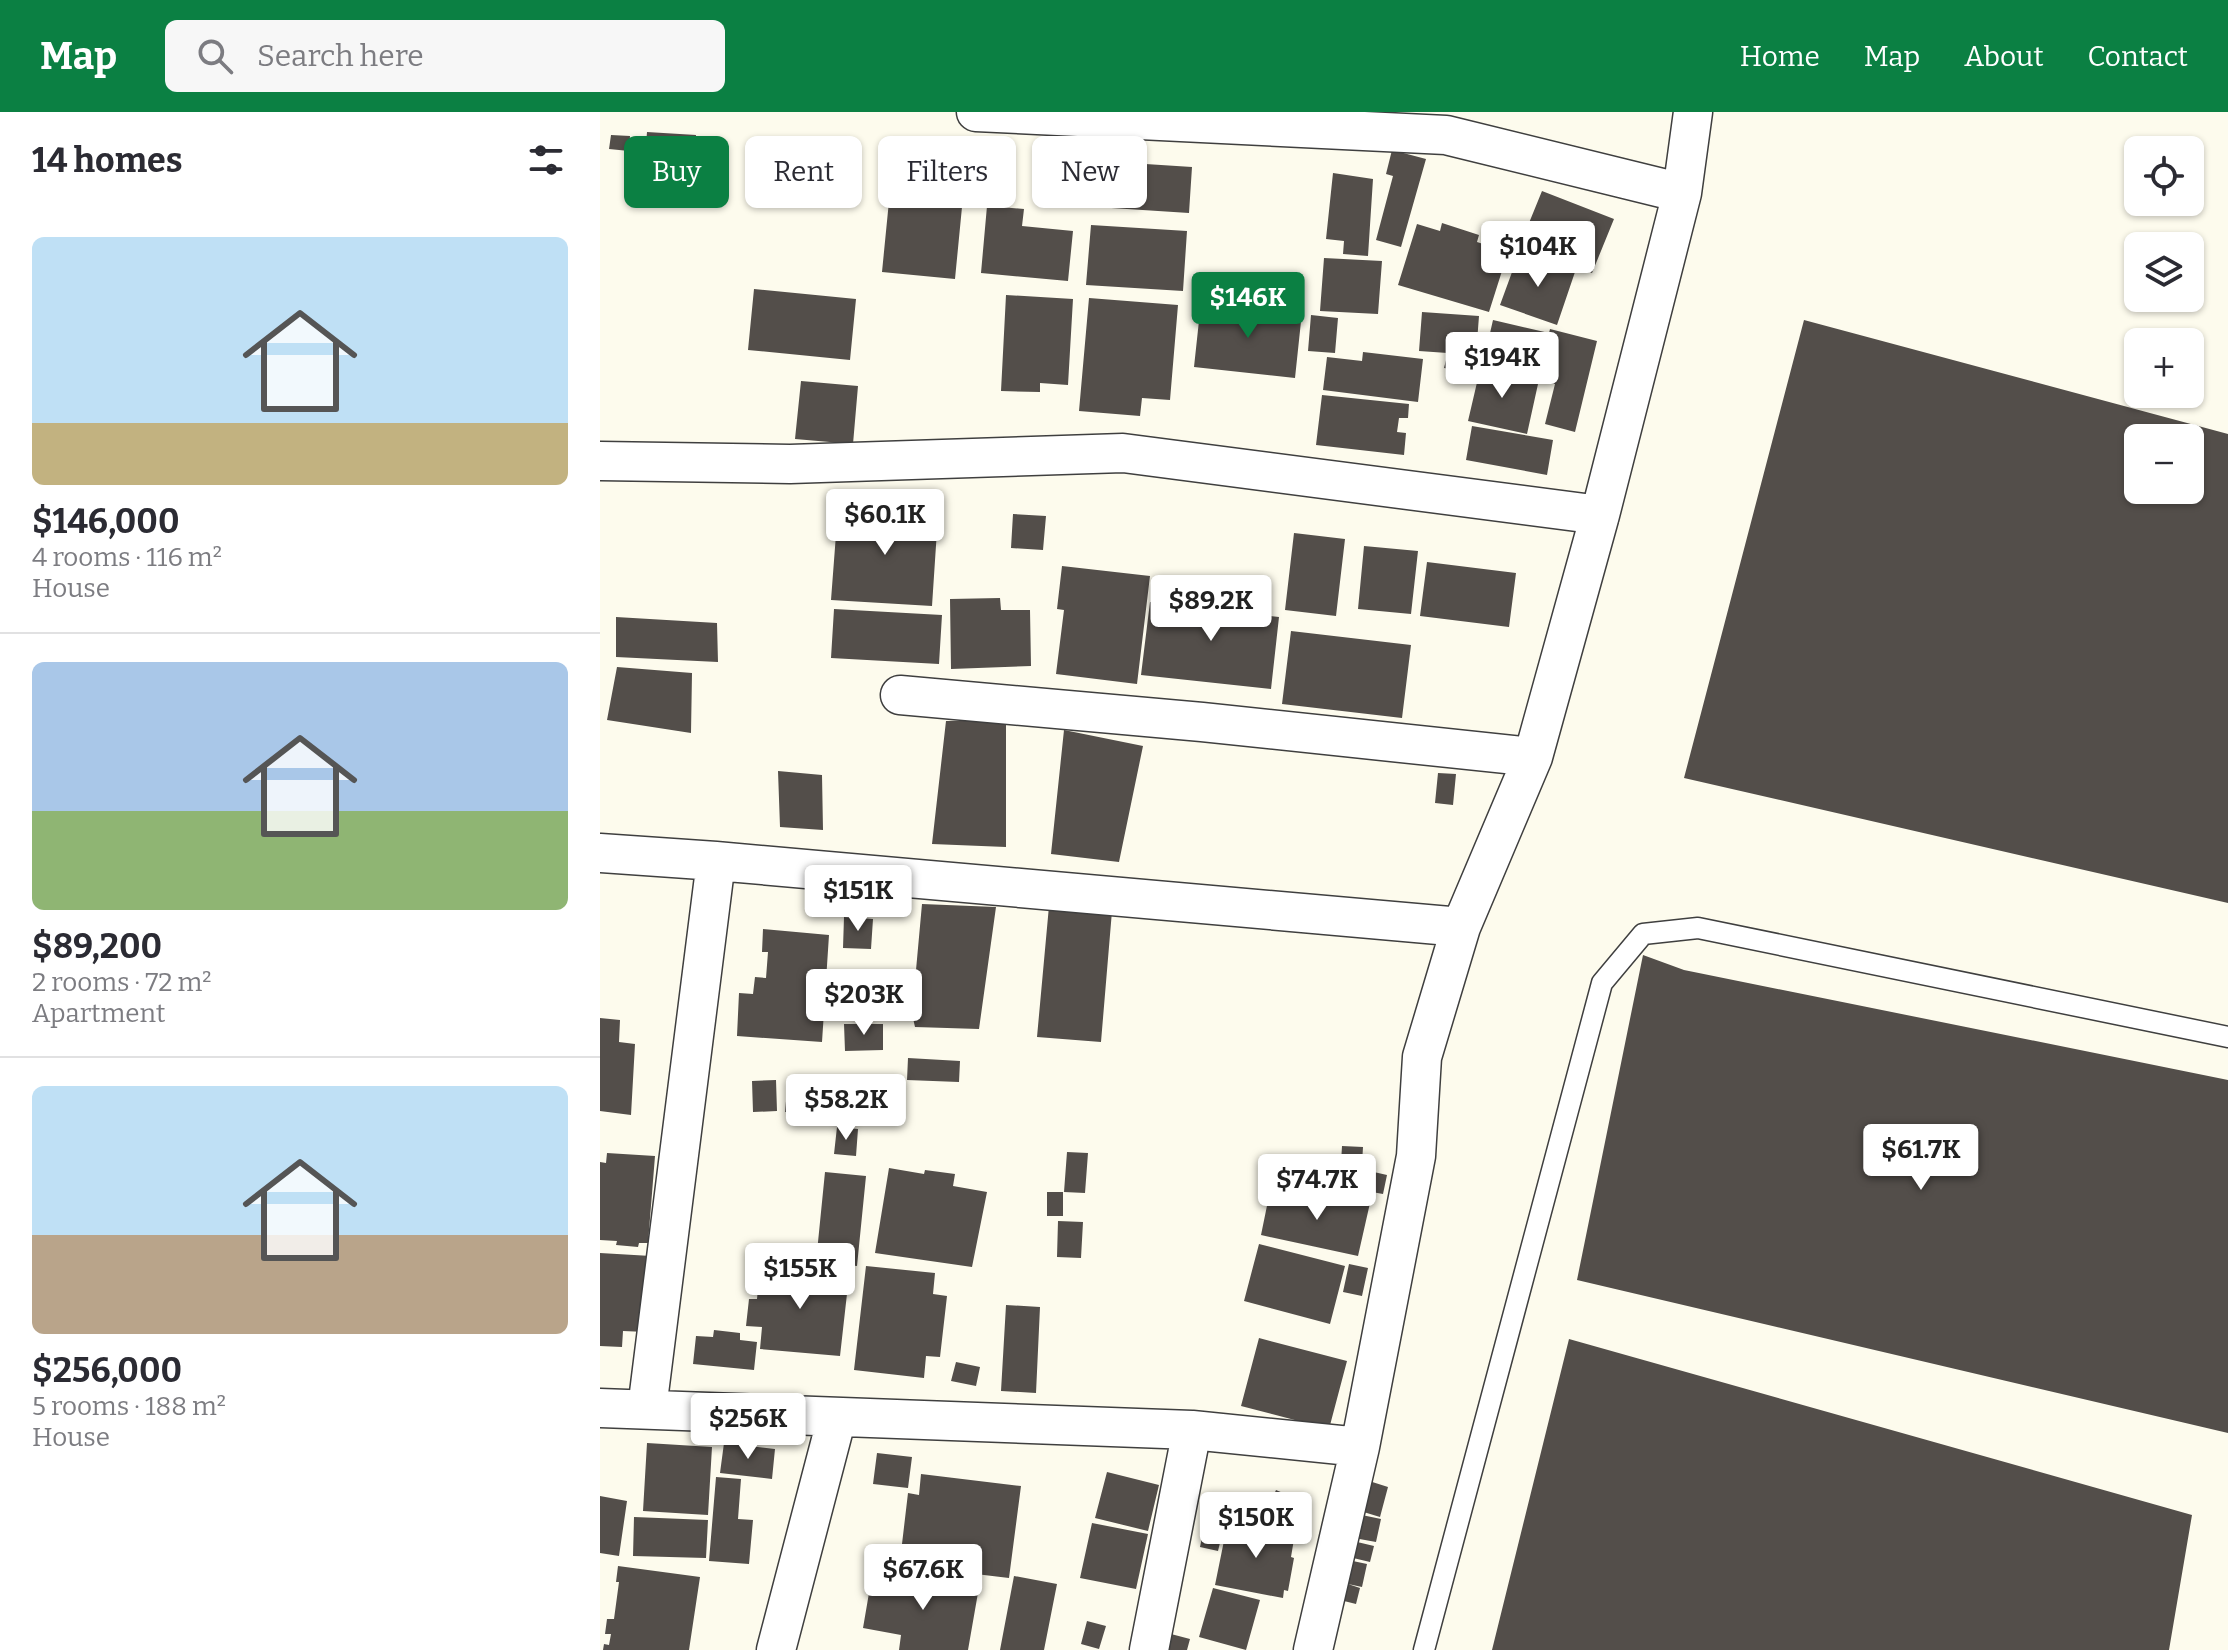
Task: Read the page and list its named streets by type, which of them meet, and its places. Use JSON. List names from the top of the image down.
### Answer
{
  "page": {
    "header": "Map",
    "search": "Search here",
    "nav": [
      "Home",
      "Map",
      "About",
      "Contact"
    ],
    "heading": "14 homes",
    "map_buttons": ["+", "−"],
    "chip": [
      "Buy",
      "Rent",
      "Filters",
      "New"
    ],
    "list": [
      {
        "name": "$146,000",
        "note": "4 rooms · 116 m² · House"
      },
      {
        "name": "$89,200",
        "note": "2 rooms · 72 m² · Apartment"
      },
      {
        "name": "$256,000",
        "note": "5 rooms · 188 m² · House"
      }
    ],
    "price": [
      "$104K",
      "$146K",
      "$194K",
      "$60.1K",
      "$89.2K",
      "$151K",
      "$203K",
      "$58.2K",
      "$61.7K",
      "$74.7K",
      "$155K",
      "$256K",
      "$150K",
      "$67.6K"
    ]
  }
}
